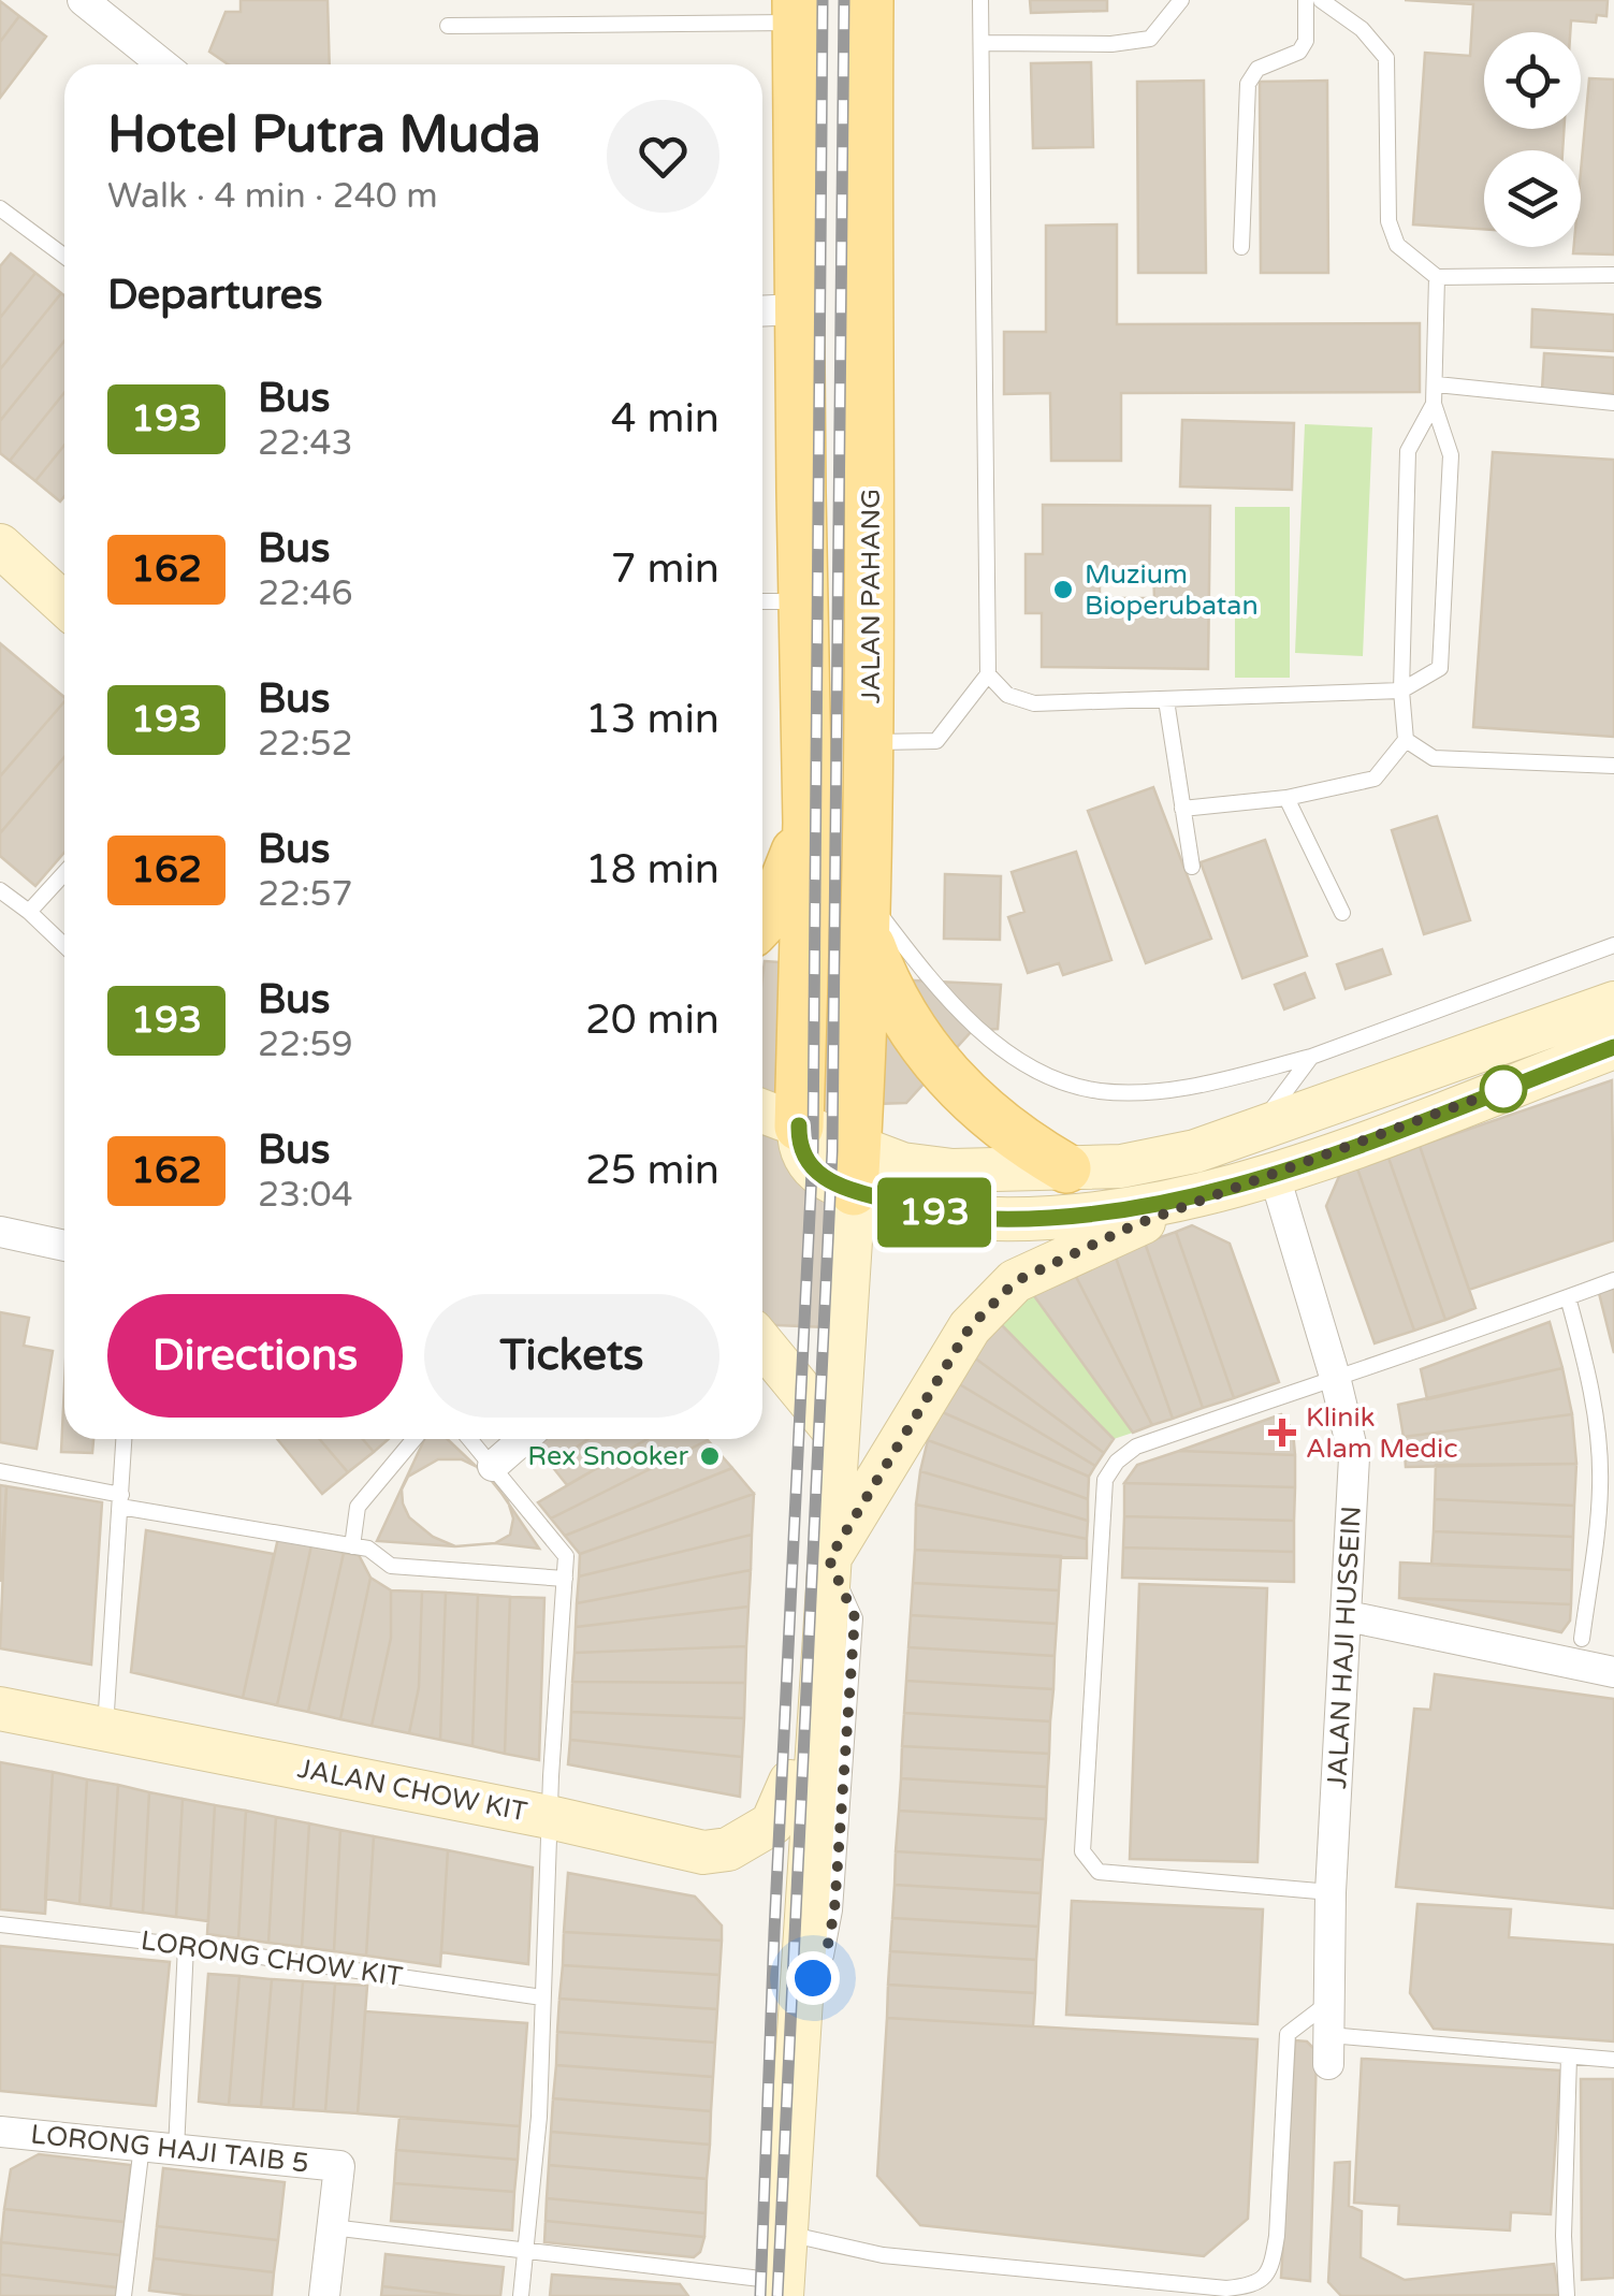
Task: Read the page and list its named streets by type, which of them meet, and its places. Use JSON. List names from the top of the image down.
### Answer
{
  "streets": {
    "main road": ["JALAN PAHANG", "JALAN CHOW KIT"],
    "street": ["JALAN HAJI HUSSEIN", "LORONG HAJI TAIB 5"],
    "lane": ["LORONG CHOW KIT"]
  },
  "places": {
    "other": ["Muzium Bioperubatan", "Rex Snooker"],
    "health": ["Klinik Alam Medic"]
  },
  "lines": ["bus line 193"],
  "page": {
    "on_map": "193",
    "heading": [
      ["Hotel Putra Muda", "Walk · 4 min · 240 m"],
      "Departures"
    ],
    "list": [
      {
        "mark": "193",
        "name": "Bus",
        "note": "22:43",
        "value": "4 min"
      },
      {
        "mark": "162",
        "name": "Bus",
        "note": "22:46",
        "value": "7 min"
      },
      {
        "mark": "193",
        "name": "Bus",
        "note": "22:52",
        "value": "13 min"
      },
      {
        "mark": "162",
        "name": "Bus",
        "note": "22:57",
        "value": "18 min"
      },
      {
        "mark": "193",
        "name": "Bus",
        "note": "22:59",
        "value": "20 min"
      },
      {
        "mark": "162",
        "name": "Bus",
        "note": "23:04",
        "value": "25 min"
      }
    ],
    "buttons": ["Directions", "Tickets"]
  }
}
